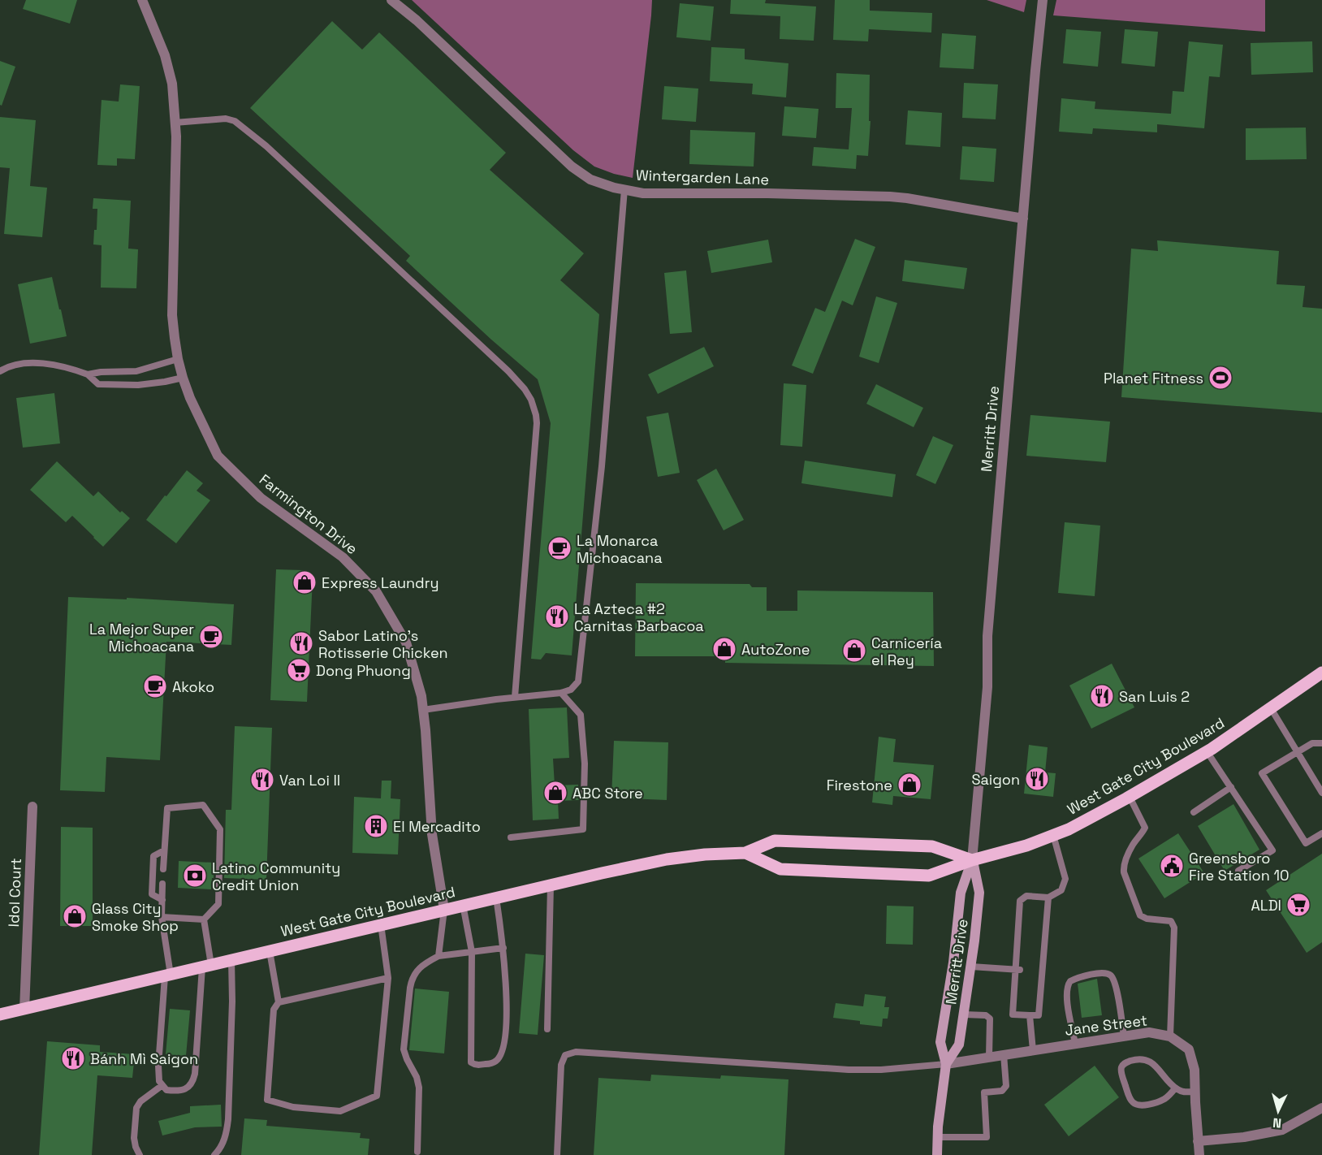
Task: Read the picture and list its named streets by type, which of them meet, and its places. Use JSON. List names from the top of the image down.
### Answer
{
  "streets": {
    "main road": ["Merritt Drive", "West Gate City Boulevard"],
    "street": [
      "Wintergarden Lane",
      "Farmington Drive",
      "Idol Court",
      "Jane Street"
    ]
  },
  "crossings": [
    ["Wintergarden Lane", "Merritt Drive"],
    ["Merritt Drive", "West Gate City Boulevard"],
    ["Merritt Drive", "Jane Street"],
    ["Farmington Drive", "West Gate City Boulevard"],
    ["West Gate City Boulevard", "Idol Court"]
  ],
  "places": {
    "sports": ["Planet Fitness"],
    "cafe": ["La Monarca Michoacana", "La Mejor Super Michoacana", "Akoko"],
    "shop": [
      "Express Laundry",
      "AutoZone",
      "Carnicería el Rey",
      "Firestone",
      "ABC Store",
      "Glass City Smoke Shop"
    ],
    "restaurant": [
      "La Azteca #2 Carnitas Barbacoa",
      "Sabor Latino's Rotisserie Chicken",
      "San Luis 2",
      "Saigon",
      "Van Loi II",
      "Bánh Mì Saigon"
    ],
    "supermarket": ["Dong Phuong", "ALDI"],
    "building": ["El Mercadito"],
    "public building": ["Greensboro Fire Station 10"],
    "bank": ["Latino Community Credit Union"]
  },
  "north": "bottom"
}
